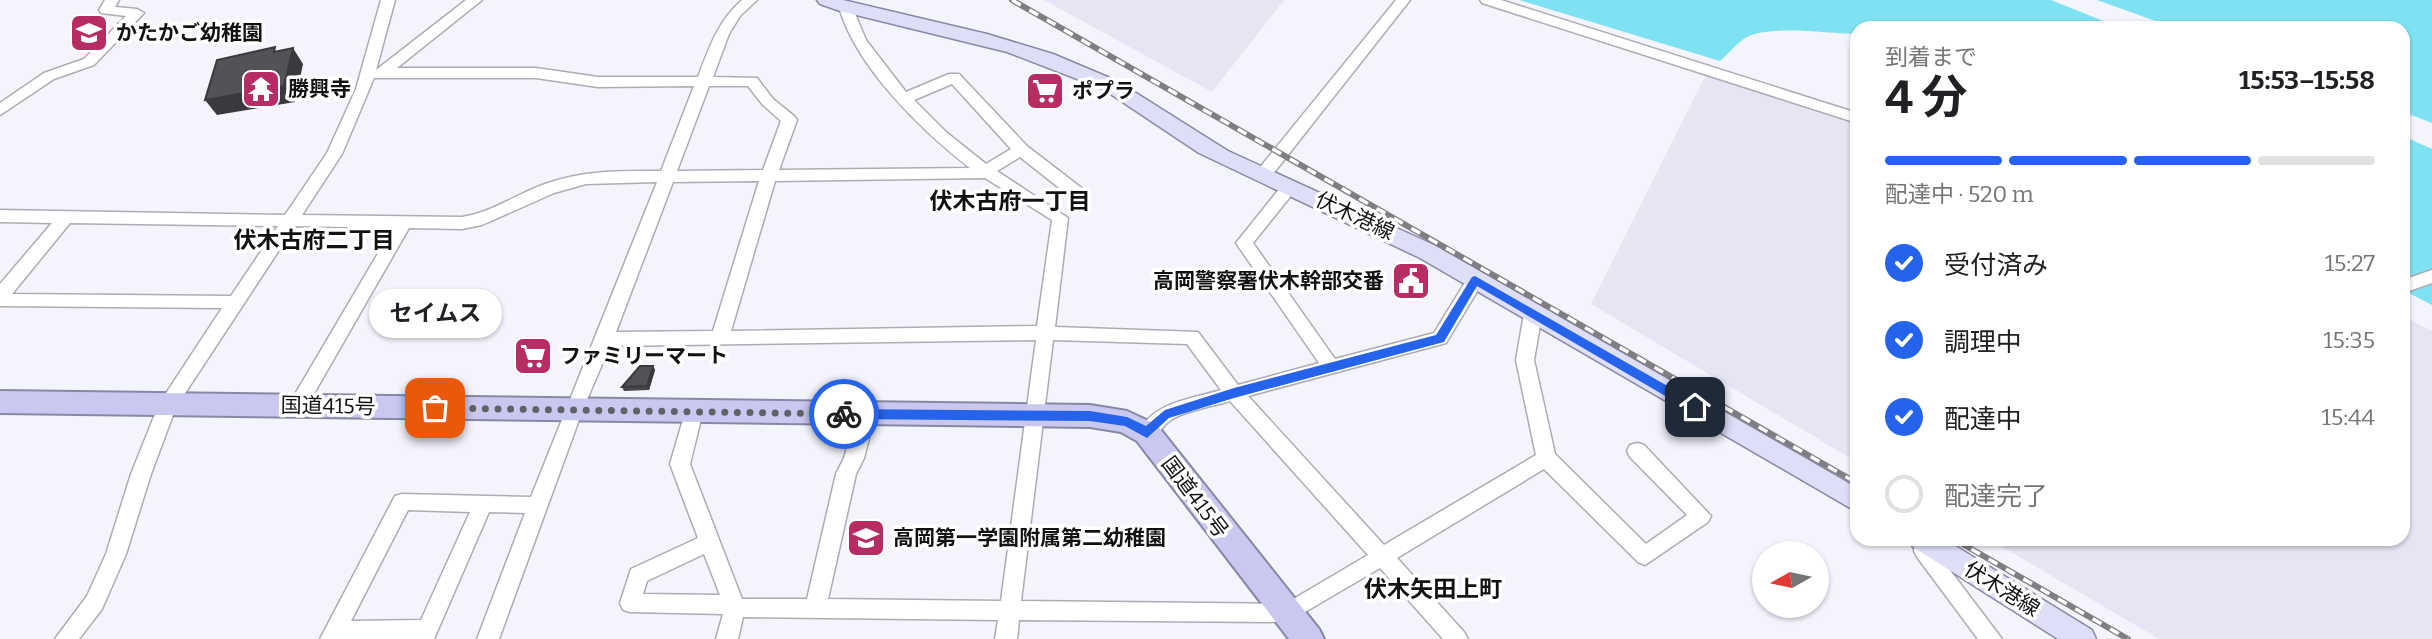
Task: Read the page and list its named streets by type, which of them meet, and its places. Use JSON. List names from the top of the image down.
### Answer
{
  "streets": {
    "highway": ["国道415号"],
    "main road": ["伏木港線"]
  },
  "districts": ["伏木古府一丁目", "伏木古府二丁目", "伏木矢田上町"],
  "places": {
    "school or university": ["かたかご幼稚園", "高岡第一学園附属第二幼稚園"],
    "temple": ["勝興寺"],
    "supermarket": ["ポプラ", "ファミリーマート"],
    "public building": ["高岡警察署伏木幹部交番"],
    "other": ["セイムス"]
  },
  "north": "left",
  "page": {
    "heading": ["4 分", "到着まで", "15:53–15:58"],
    "bar": "配達中 · 520 m",
    "list": [
      ["受付済み", "15:27"],
      ["調理中", "15:35"],
      ["配達中", "15:44"],
      "配達完了"
    ],
    "bubble": "セイムス"
  }
}
